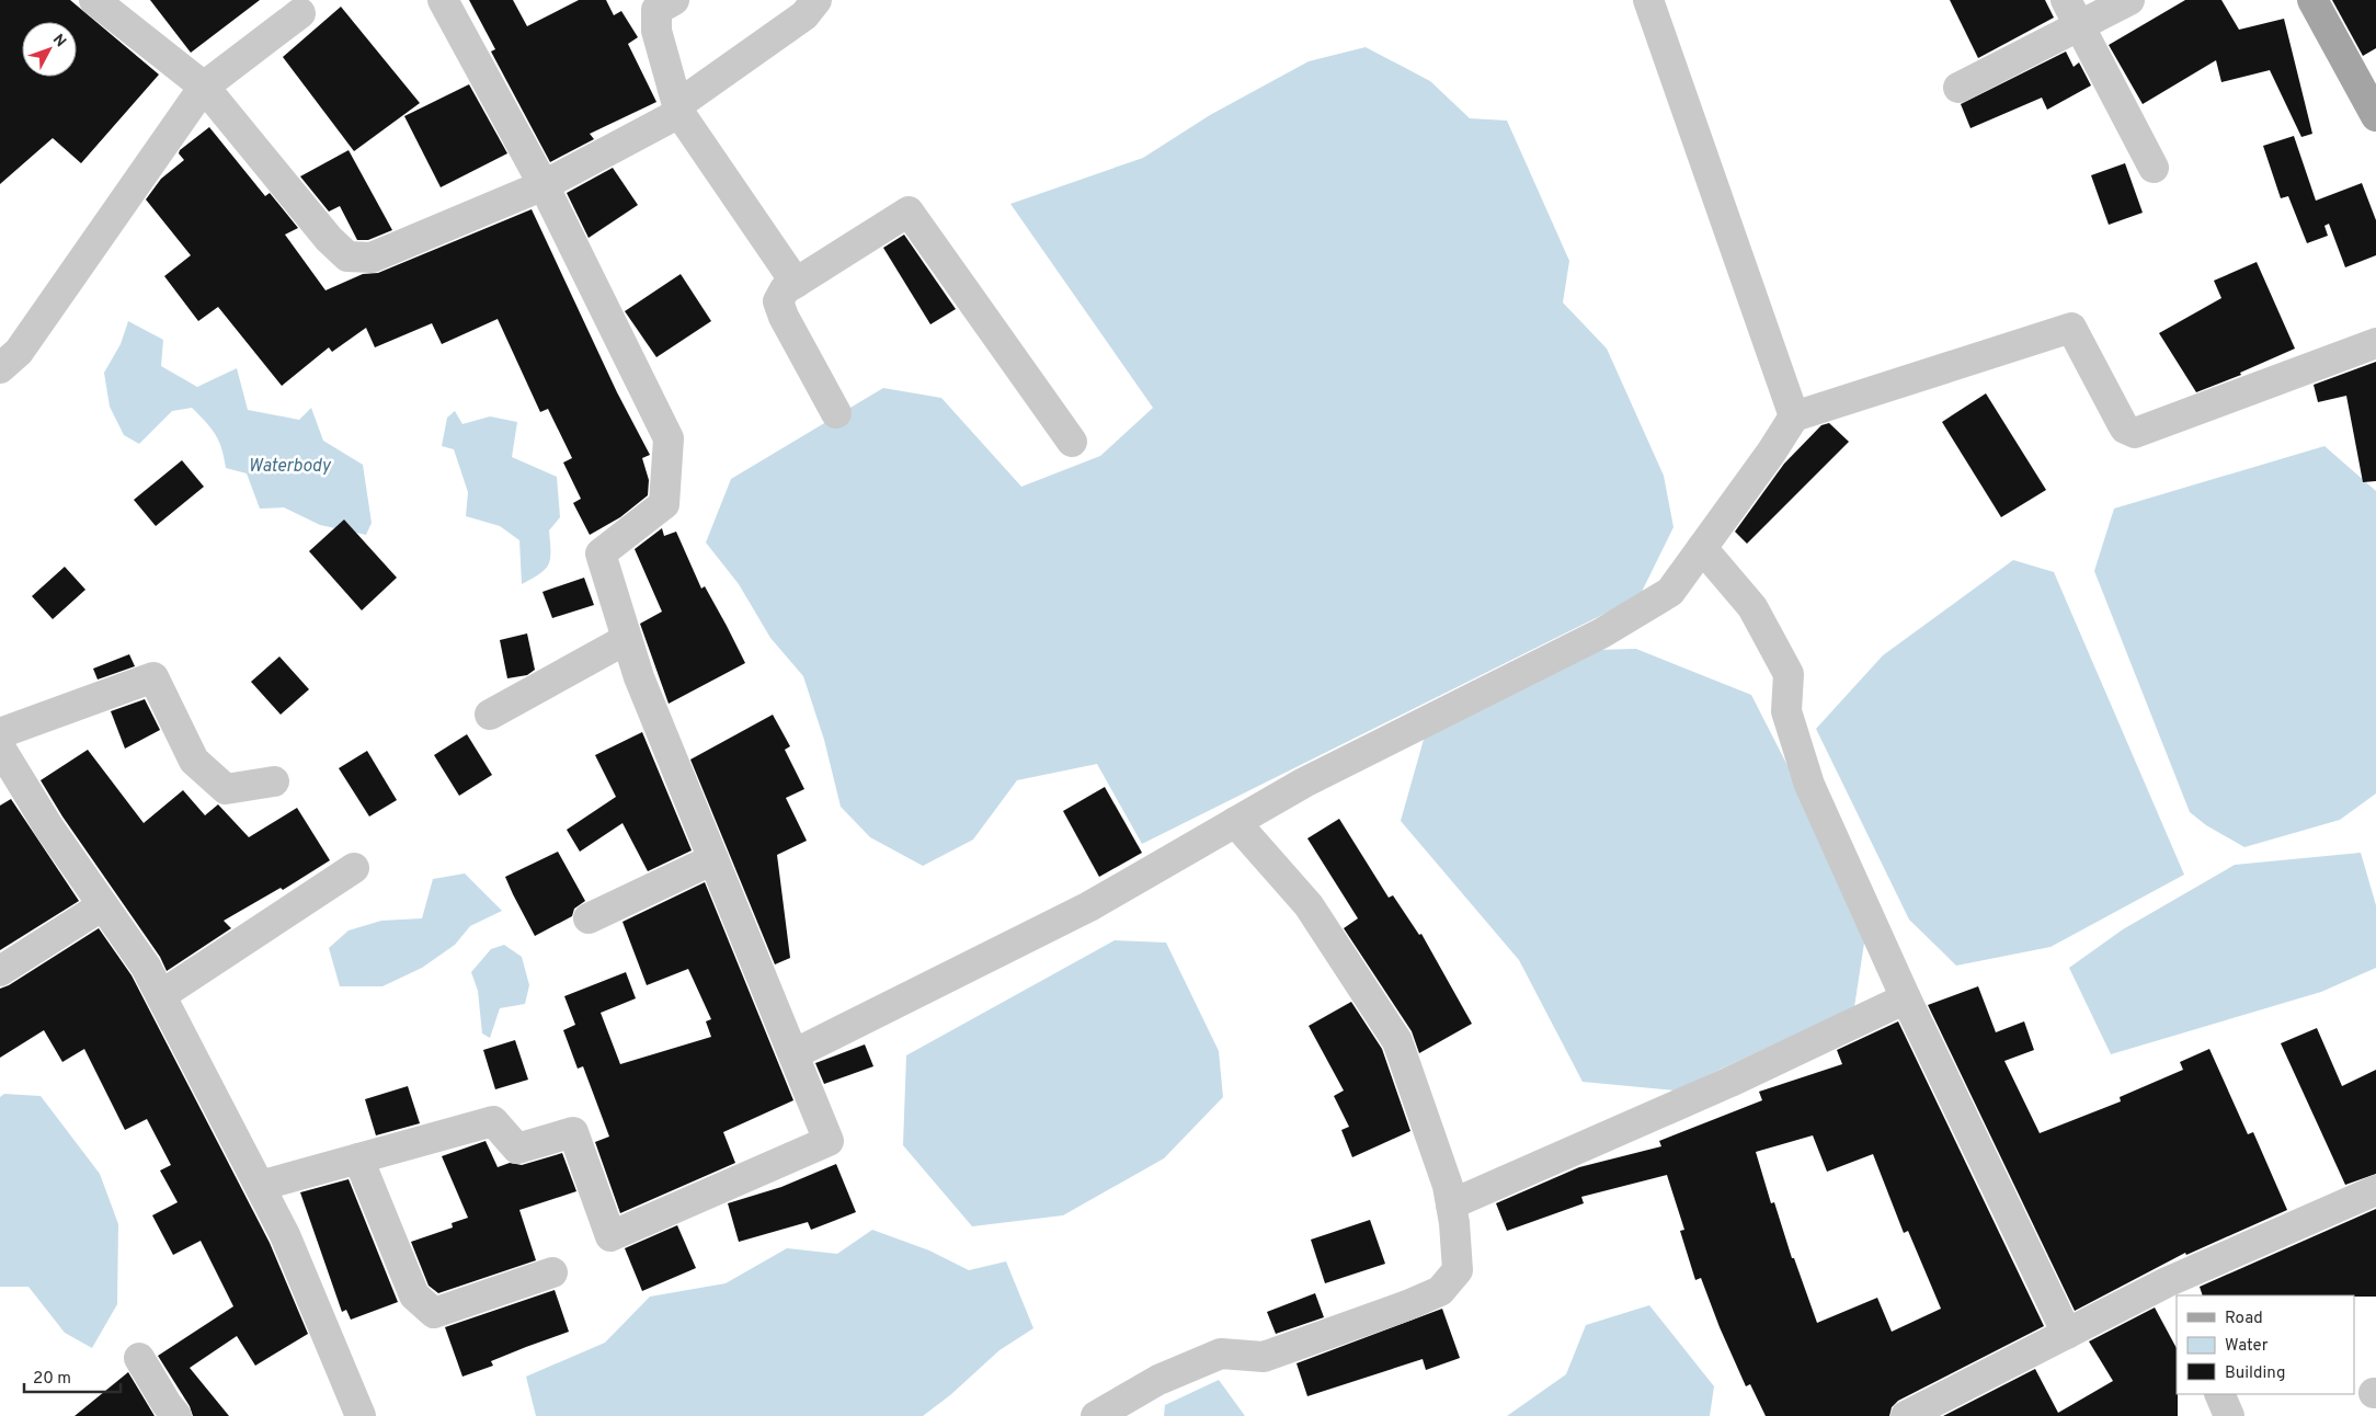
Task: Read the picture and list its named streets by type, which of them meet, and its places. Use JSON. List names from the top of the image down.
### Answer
{
  "water": ["Waterbody"],
  "legend": ["Road", "Water", "Building"],
  "scale_bar": "20 m",
  "north": "top right"
}
